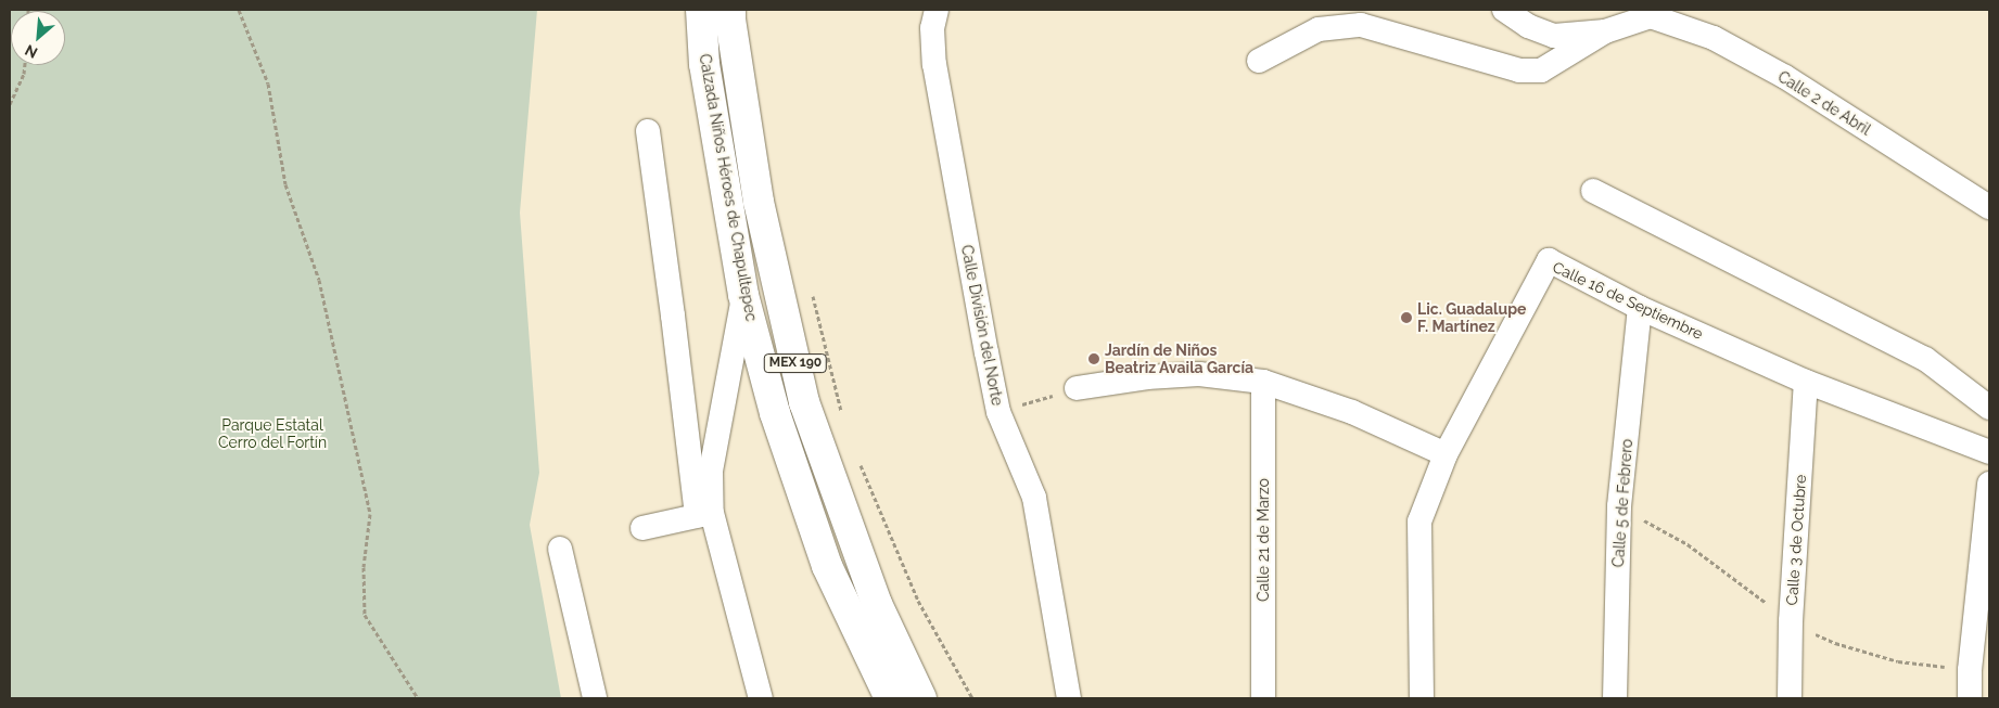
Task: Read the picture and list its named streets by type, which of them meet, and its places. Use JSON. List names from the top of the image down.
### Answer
{
  "streets": {
    "main road": ["Calzada Niños Héroes de Chapultepec", "MEX 190"],
    "street": [
      "Calle 2 de Abril",
      "Calle 16 de Septiembre",
      "Calle División del Norte",
      "Calle 5 de Febrero",
      "Calle 21 de Marzo",
      "Calle 3 de Octubre"
    ]
  },
  "crossings": [
    ["Calle 16 de Septiembre", "Calle 5 de Febrero"],
    ["Calle 16 de Septiembre", "Calle 3 de Octubre"]
  ],
  "parks": ["Parque Estatal Cerro del Fortín"],
  "places": ["Lic. Guadalupe F. Martínez", "Jardín de Niños Beatriz Availa García"],
  "north": "bottom left"
}
